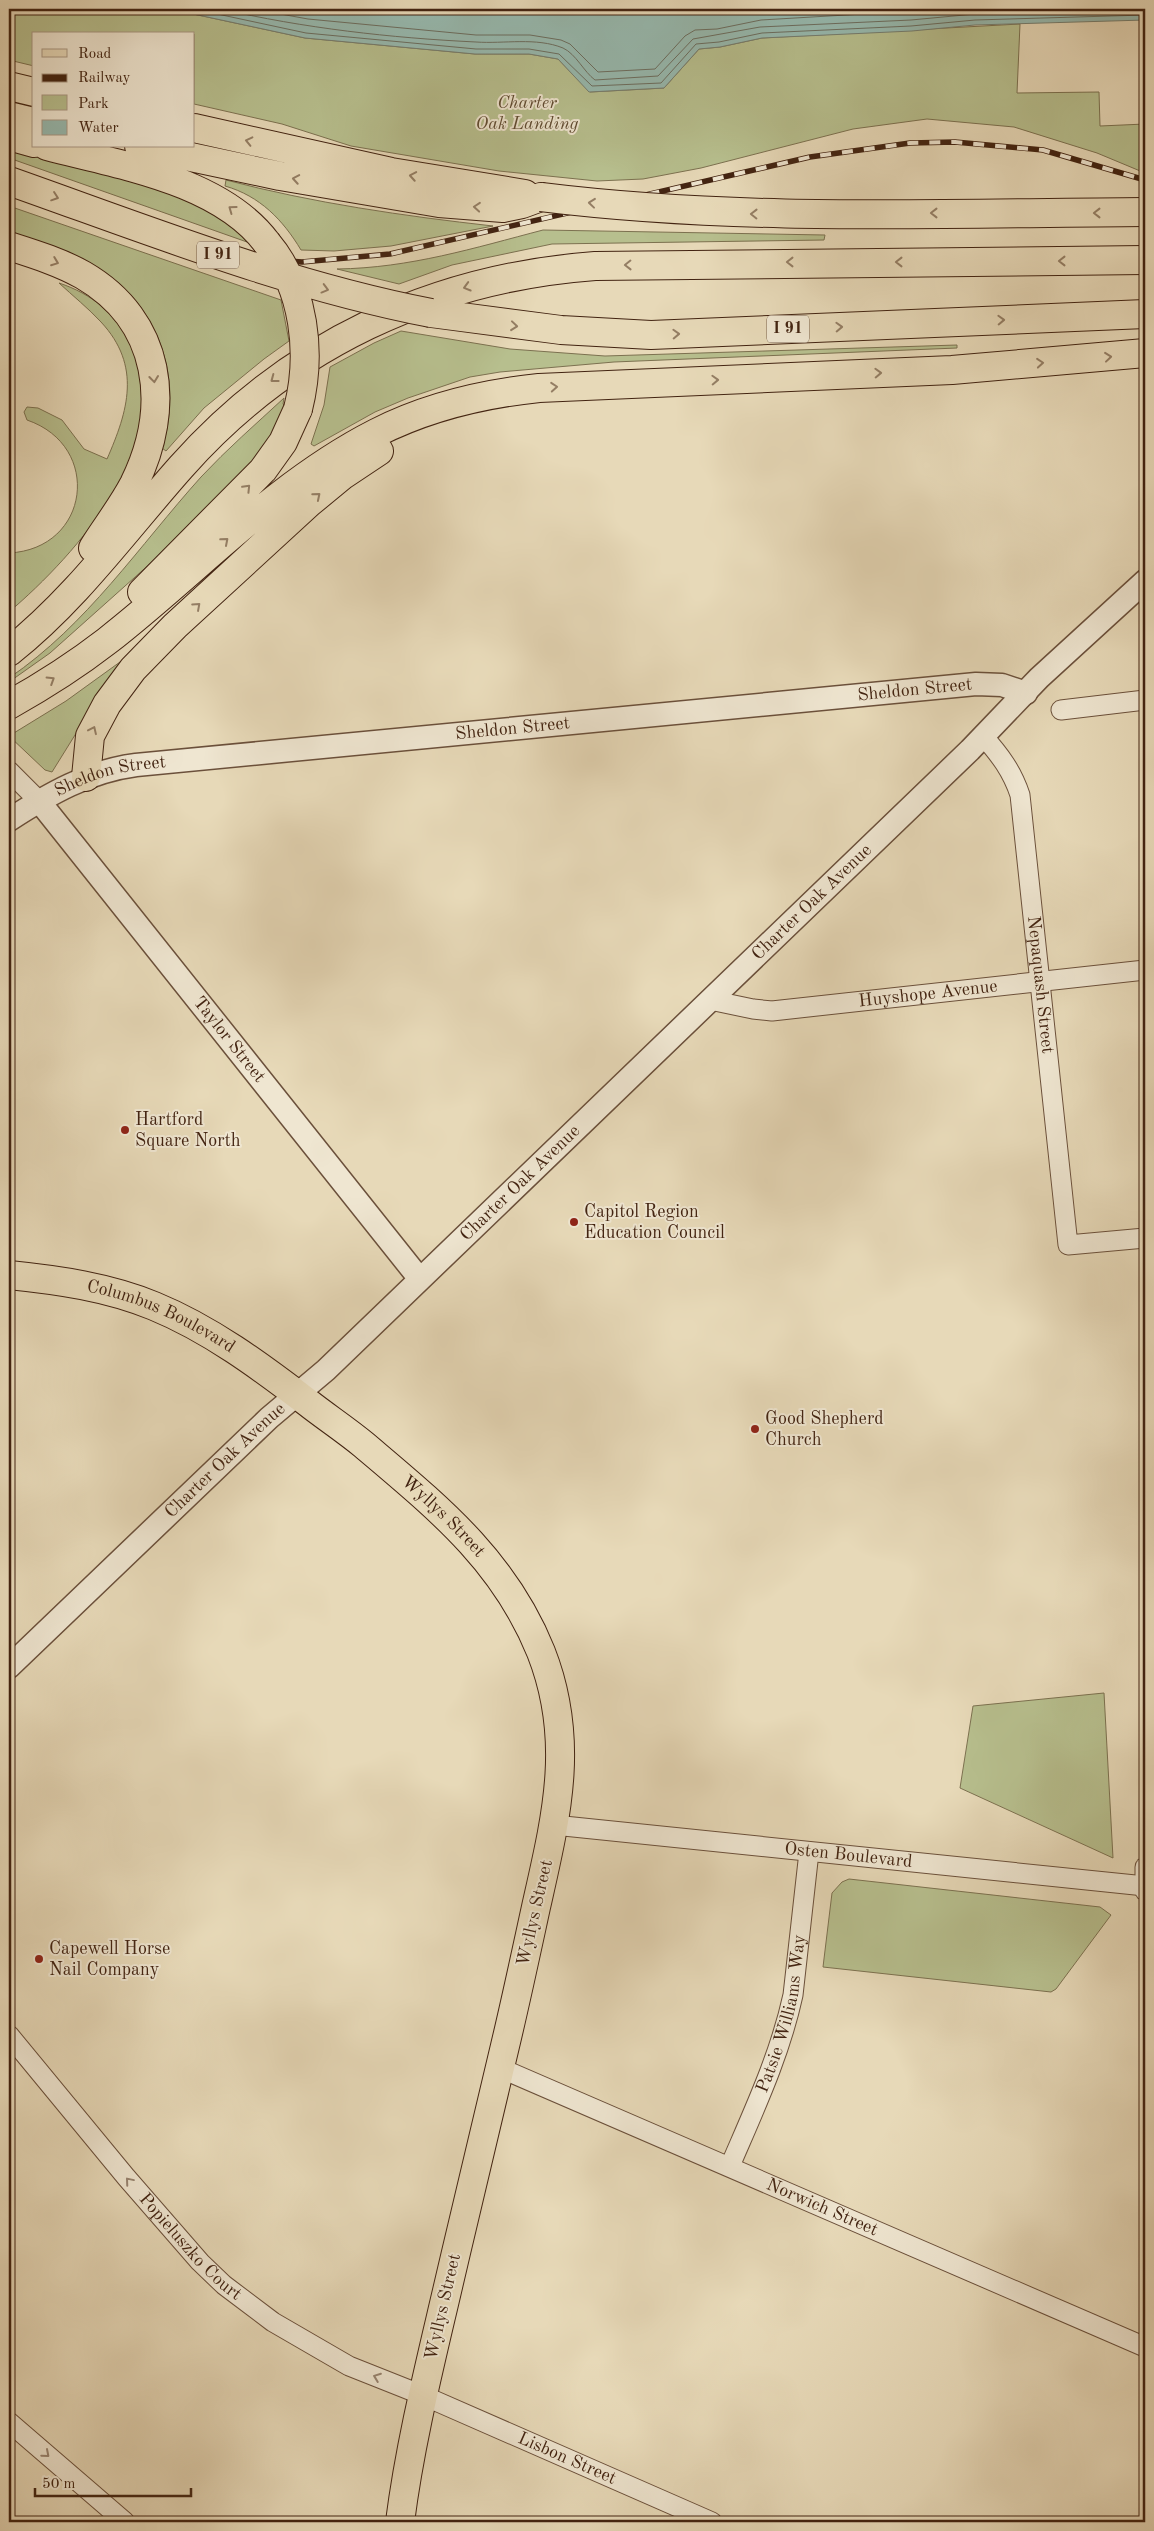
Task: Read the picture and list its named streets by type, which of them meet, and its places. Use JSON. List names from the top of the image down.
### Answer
{
  "streets": {
    "main road": ["I 91", "Columbus Boulevard", "Wyllys Street"],
    "street": [
      "Sheldon Street",
      "Charter Oak Avenue",
      "Nepaquash Street",
      "Huyshope Avenue",
      "Taylor Street",
      "Osten Boulevard",
      "Patsie Williams Way",
      "Norwich Street",
      "Popieluszko Court",
      "Lisbon Street"
    ]
  },
  "crossings": [
    ["Sheldon Street", "Charter Oak Avenue"],
    ["Sheldon Street", "Taylor Street"],
    ["Charter Oak Avenue", "Nepaquash Street"],
    ["Charter Oak Avenue", "Huyshope Avenue"],
    ["Charter Oak Avenue", "Taylor Street"],
    ["Charter Oak Avenue", "Columbus Boulevard"],
    ["Charter Oak Avenue", "Wyllys Street"],
    ["Nepaquash Street", "Huyshope Avenue"],
    ["Columbus Boulevard", "Wyllys Street"],
    ["Wyllys Street", "Osten Boulevard"],
    ["Wyllys Street", "Norwich Street"],
    ["Wyllys Street", "Popieluszko Court"],
    ["Wyllys Street", "Lisbon Street"],
    ["Osten Boulevard", "Patsie Williams Way"],
    ["Patsie Williams Way", "Norwich Street"],
    ["Popieluszko Court", "Lisbon Street"]
  ],
  "one_way": ["Popieluszko Court"],
  "parks": ["Charter Oak Landing"],
  "places": [
    "Hartford Square North",
    "Capitol Region Education Council",
    "Good Shepherd Church",
    "Capewell Horse Nail Company"
  ],
  "legend": [
    "Road",
    "Railway",
    "Park",
    "Water"
  ],
  "scale_bar": "50 m"
}
